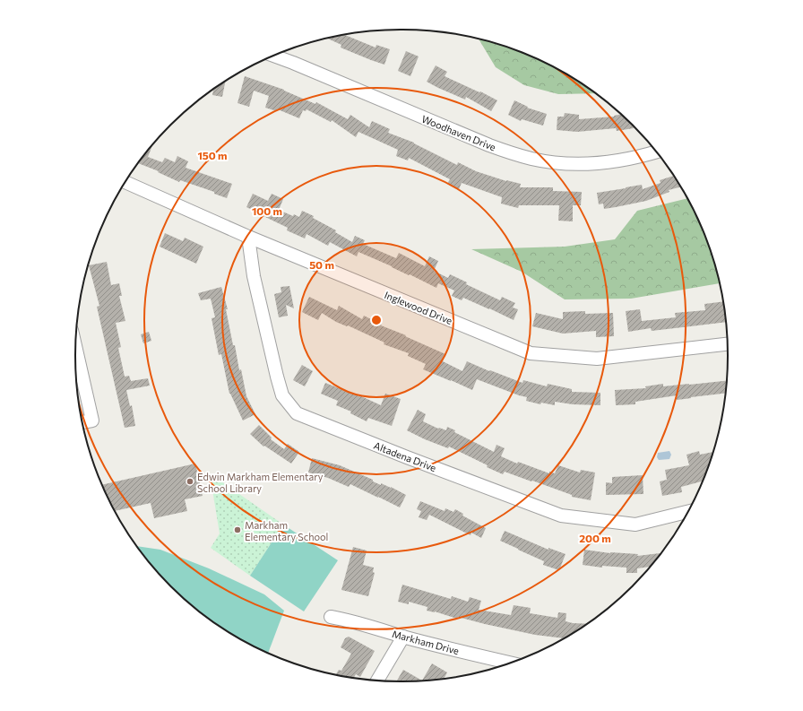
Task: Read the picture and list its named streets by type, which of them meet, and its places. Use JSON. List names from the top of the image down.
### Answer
{
  "streets": {
    "street": [
      "Woodhaven Drive",
      "Inglewood Drive",
      "Altadena Drive",
      "Markham Drive"
    ]
  },
  "crossings": [
    ["Inglewood Drive", "Altadena Drive"]
  ],
  "places": ["Edwin Markham Elementary School Library", "Markham Elementary School"],
  "rings": [
    "150 m",
    "100 m",
    "50 m",
    "200 m"
  ]
}
